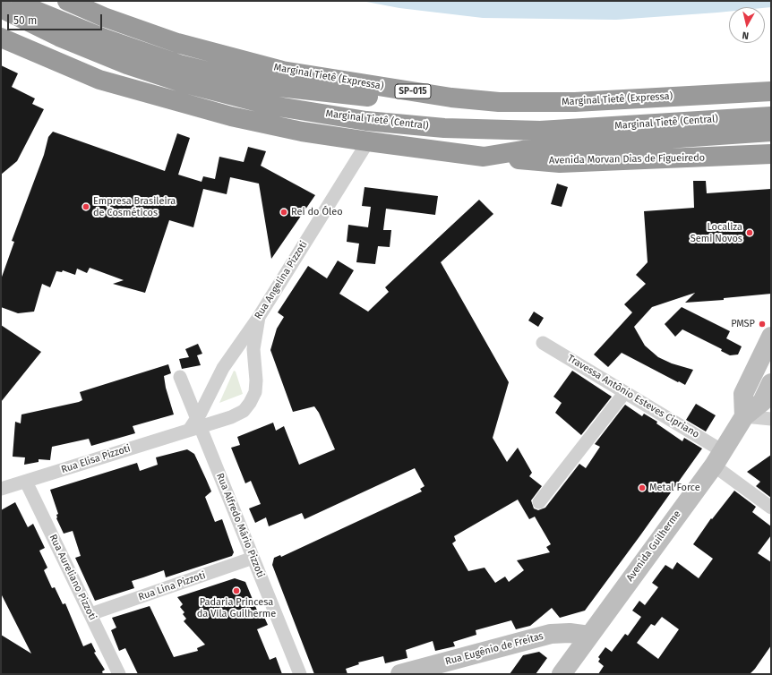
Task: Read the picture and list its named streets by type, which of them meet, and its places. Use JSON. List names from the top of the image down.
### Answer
{
  "streets": {
    "highway": [
      "Marginal Tietê (Expressa)",
      "SP-015",
      "Marginal Tietê (Central)",
      "Avenida Morvan Dias de Figueiredo"
    ],
    "street": [
      "Rua Angelina Pizzoti",
      "Travessa Antônio Esteves Cipriano",
      "Rua Elisa Pizzoti",
      "Rua Alfredo Mário Pizzoti",
      "Avenida Guilherme",
      "Rua Aureliano Pizzoti",
      "Rua Lina Pizzoti",
      "Rua Eugênio de Freitas"
    ]
  },
  "crossings": [
    ["Rua Angelina Pizzoti", "Rua Elisa Pizzoti"],
    ["Rua Angelina Pizzoti", "Rua Alfredo Mário Pizzoti"],
    ["Travessa Antônio Esteves Cipriano", "Avenida Guilherme"],
    ["Rua Elisa Pizzoti", "Rua Alfredo Mário Pizzoti"],
    ["Rua Elisa Pizzoti", "Rua Aureliano Pizzoti"],
    ["Rua Alfredo Mário Pizzoti", "Rua Lina Pizzoti"],
    ["Avenida Guilherme", "Rua Eugênio de Freitas"],
    ["Rua Aureliano Pizzoti", "Rua Lina Pizzoti"]
  ],
  "places": [
    "Empresa Brasileira de Cosméticos",
    "Rei do Óleo",
    "Localiza Semi Novos",
    "PMSP",
    "Metal Force",
    "Padaria Princesa da Vila Guilherme"
  ],
  "scale_bar": "50 m",
  "north": "bottom"
}
